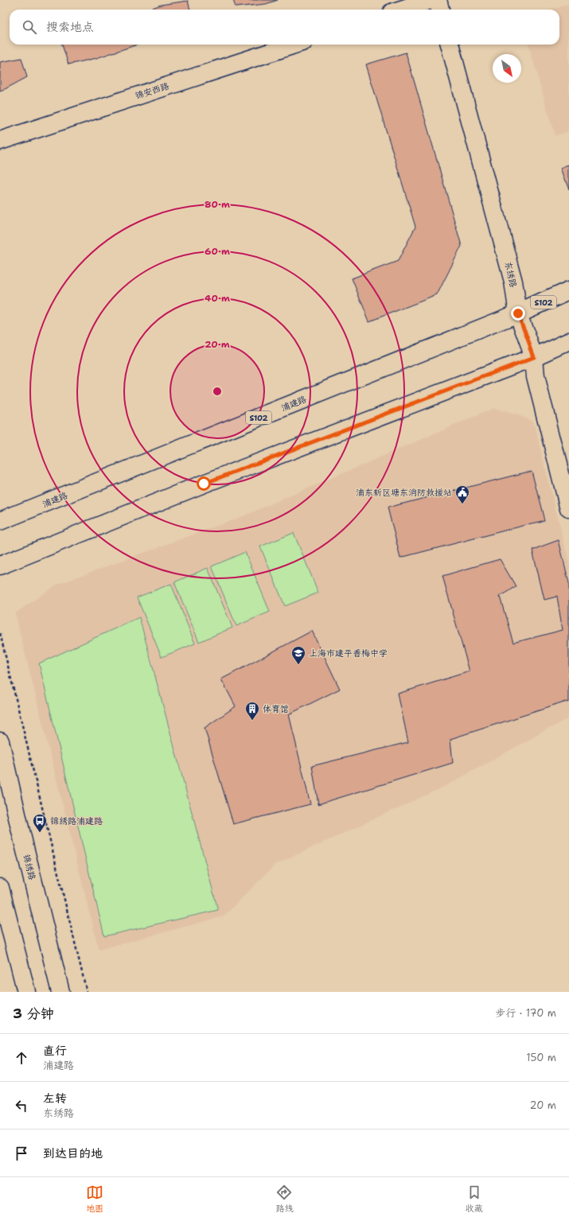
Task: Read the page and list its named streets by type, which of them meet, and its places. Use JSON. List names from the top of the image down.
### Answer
{
  "streets": {
    "main road": [
      "锦安西路",
      "东绣路",
      "S102",
      "浦建路",
      "锦绣路"
    ]
  },
  "crossings": [
    ["东绣路", "浦建路"]
  ],
  "places": {
    "public building": ["浦东新区塘东消防救援站"],
    "school or university": ["上海市建平香梅中学"],
    "building": ["体育馆"],
    "bus stop": ["锦绣路浦建路"]
  },
  "north": "bottom right",
  "page": {
    "search": "搜索地点",
    "heading": ["3 分钟", "步行 · 170 m"],
    "list": [
      ["直行", "浦建路", "150 m"],
      ["左转", "东绣路", "20 m"],
      "到达目的地"
    ],
    "nav": ["地图", "路线", "收藏"]
  },
  "rings": [
    "80 m",
    "60 m",
    "40 m",
    "20 m"
  ]
}
